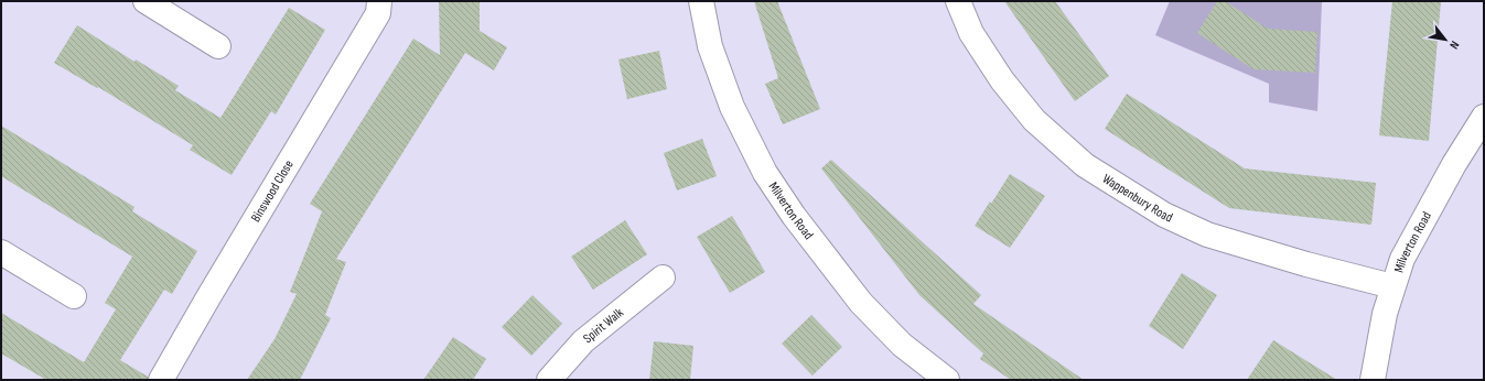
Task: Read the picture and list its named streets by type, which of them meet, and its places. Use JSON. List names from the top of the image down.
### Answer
{
  "streets": {
    "street": [
      "Binswood Close",
      "Wappenbury Road",
      "Milverton Road",
      "Spirit Walk"
    ]
  },
  "crossings": [
    ["Wappenbury Road", "Milverton Road"]
  ],
  "north": "bottom right"
}
